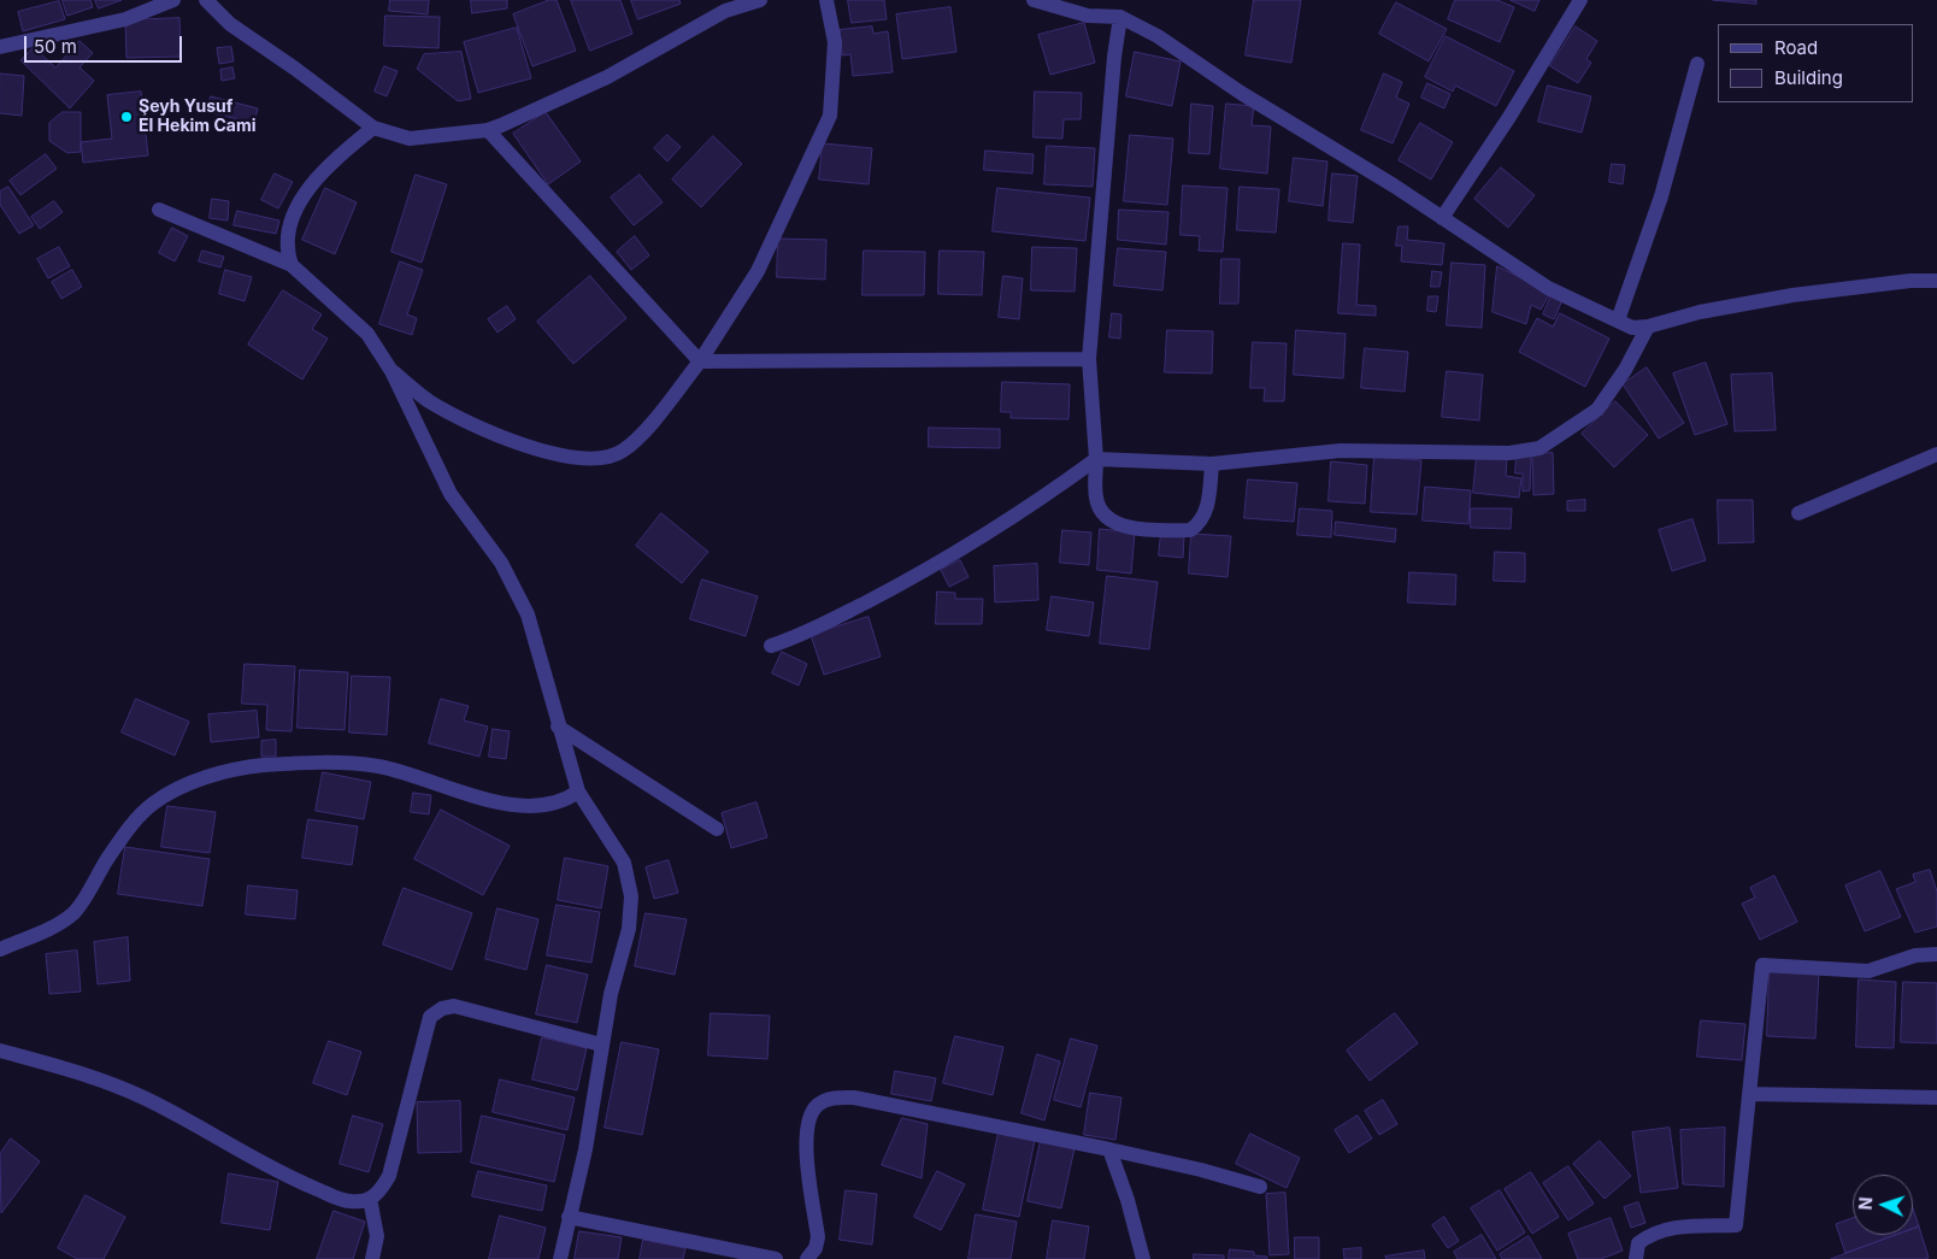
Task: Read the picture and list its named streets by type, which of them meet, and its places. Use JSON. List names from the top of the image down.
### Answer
{
  "places": ["Şeyh Yusuf El Hekim Cami"],
  "legend": ["Road", "Building"],
  "scale_bar": "50 m",
  "north": "left"
}
